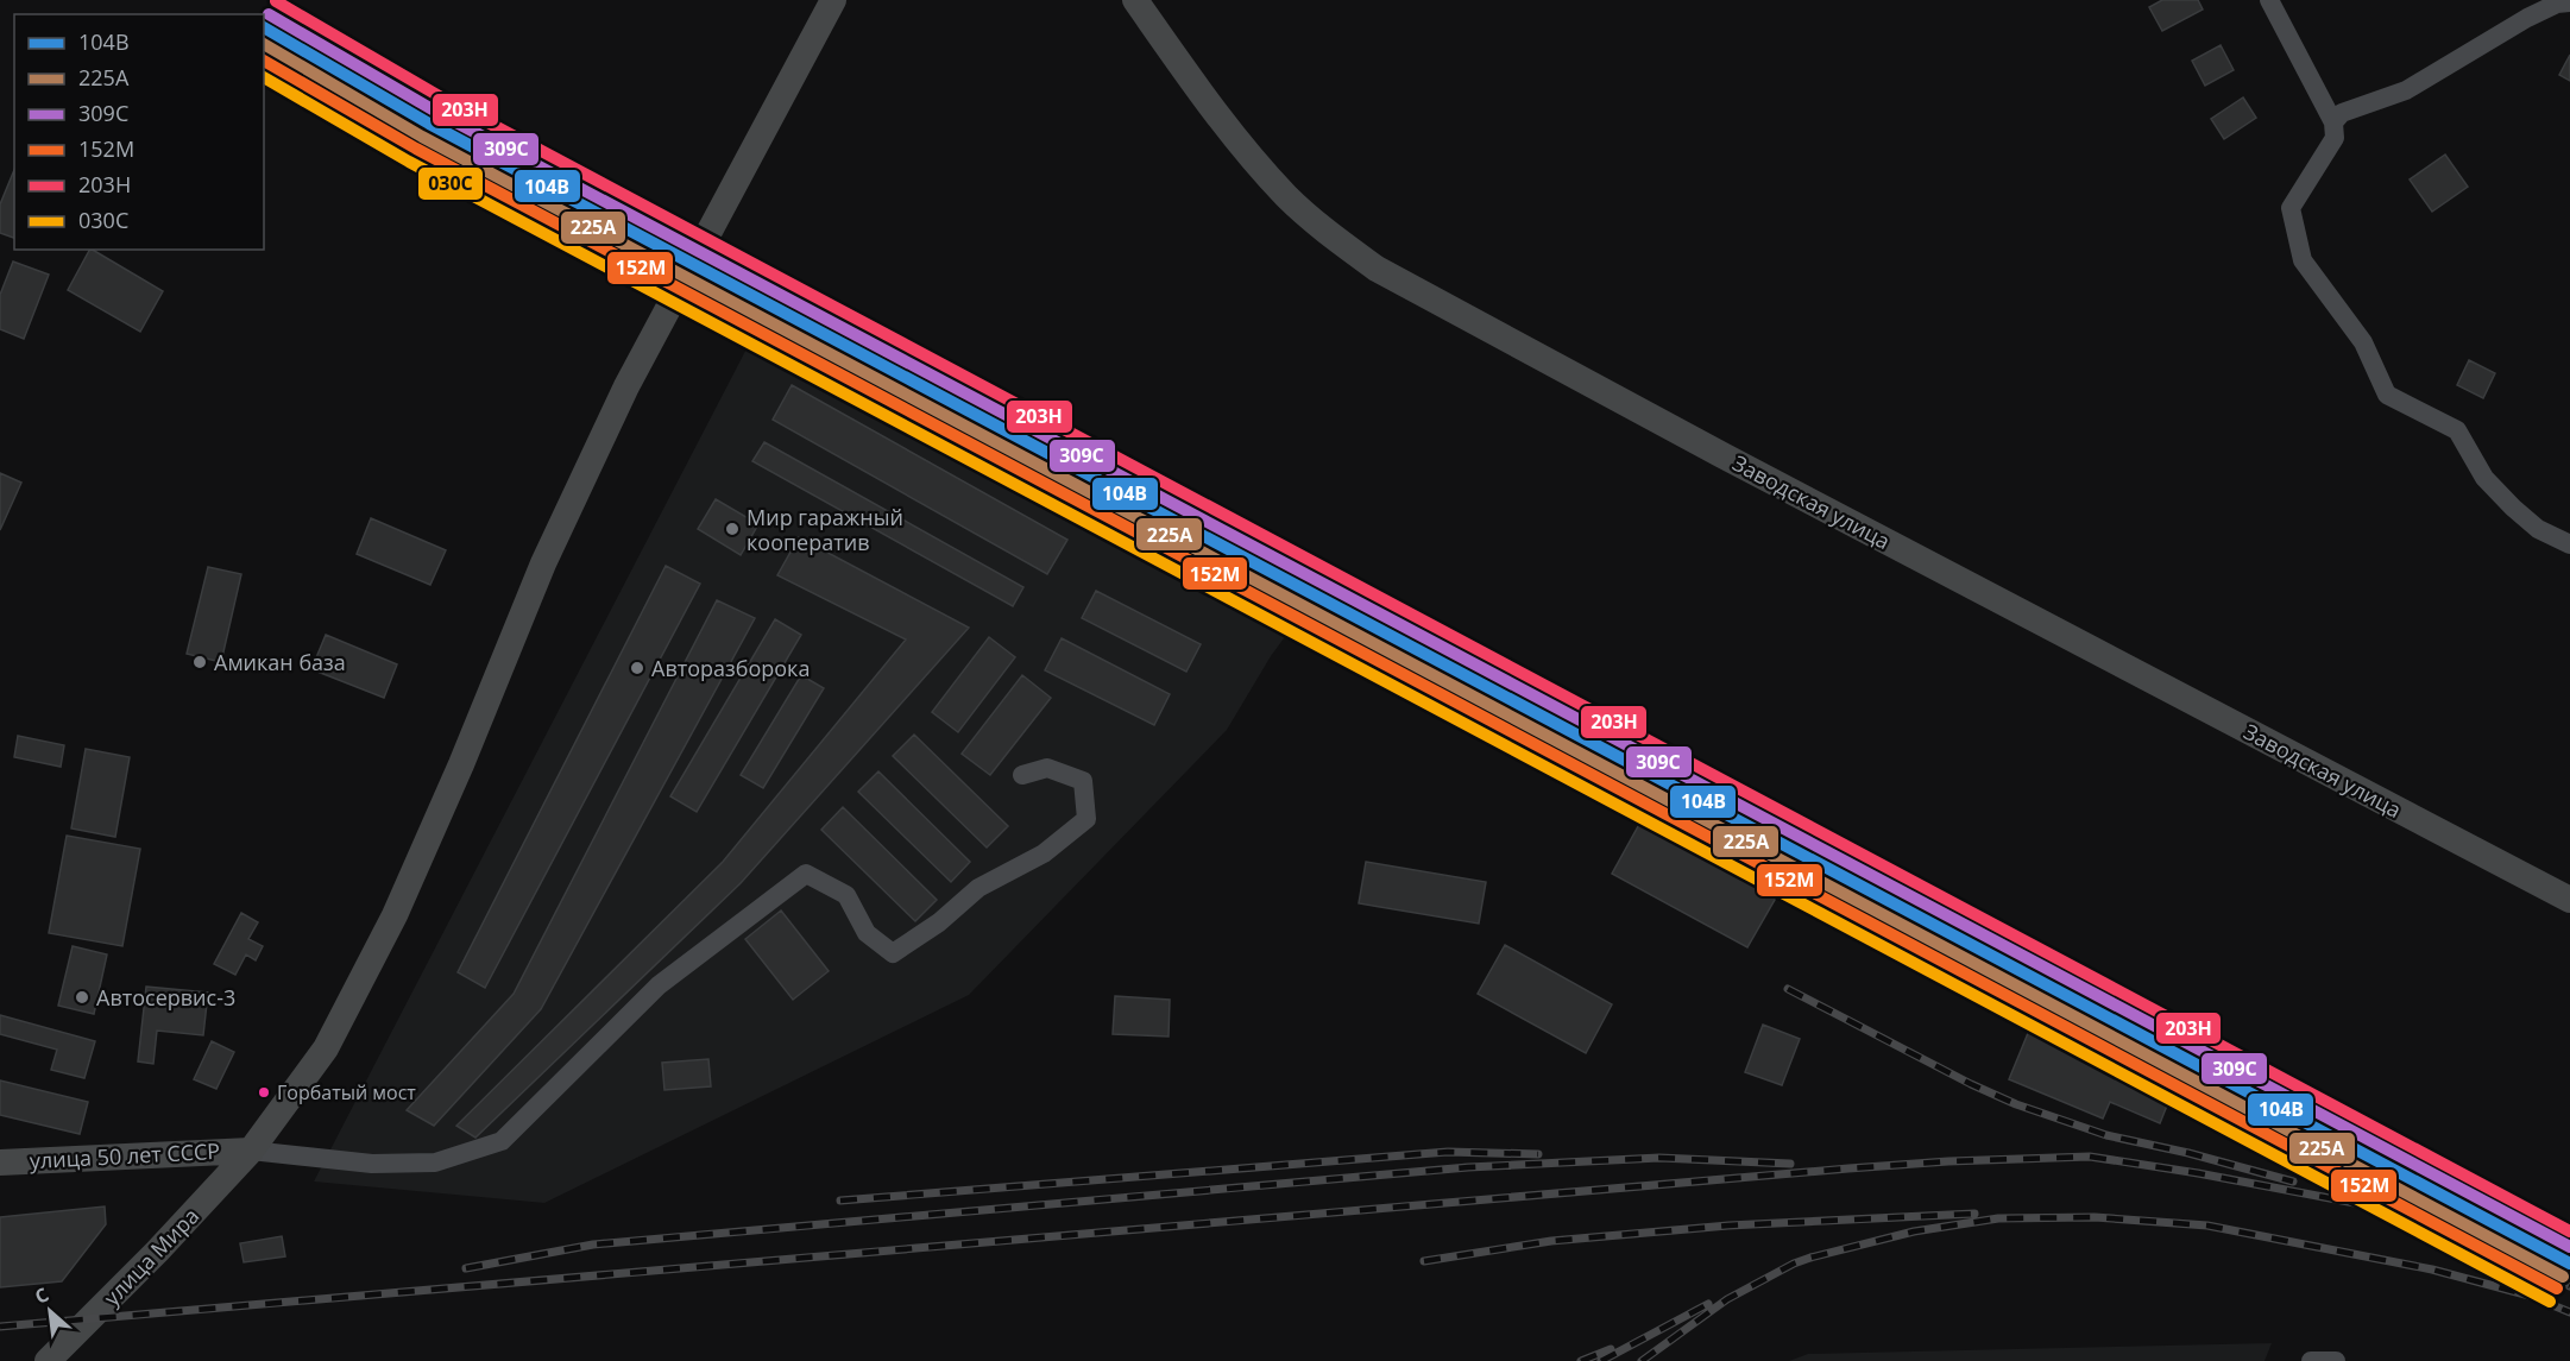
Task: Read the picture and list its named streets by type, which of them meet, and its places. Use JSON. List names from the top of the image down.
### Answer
{
  "streets": {
    "main road": ["Заводская улица", "улица 50 лет СССР", "улица Мира"]
  },
  "crossings": [
    ["улица 50 лет СССР", "улица Мира"]
  ],
  "places": [
    "Мир гаражный кооператив",
    "Амикан база",
    "Авторазборока",
    "Автосервис-3",
    "Горбатый мост"
  ],
  "lines": [
    "transit line 203Н",
    "transit line 309С",
    "transit line 104В",
    "transit line 225А",
    "transit line 152М",
    "transit line 030C"
  ],
  "legend": [
    "104В",
    "225А",
    "309С",
    "152М",
    "203Н",
    "030C"
  ],
  "north": "top left"
}
